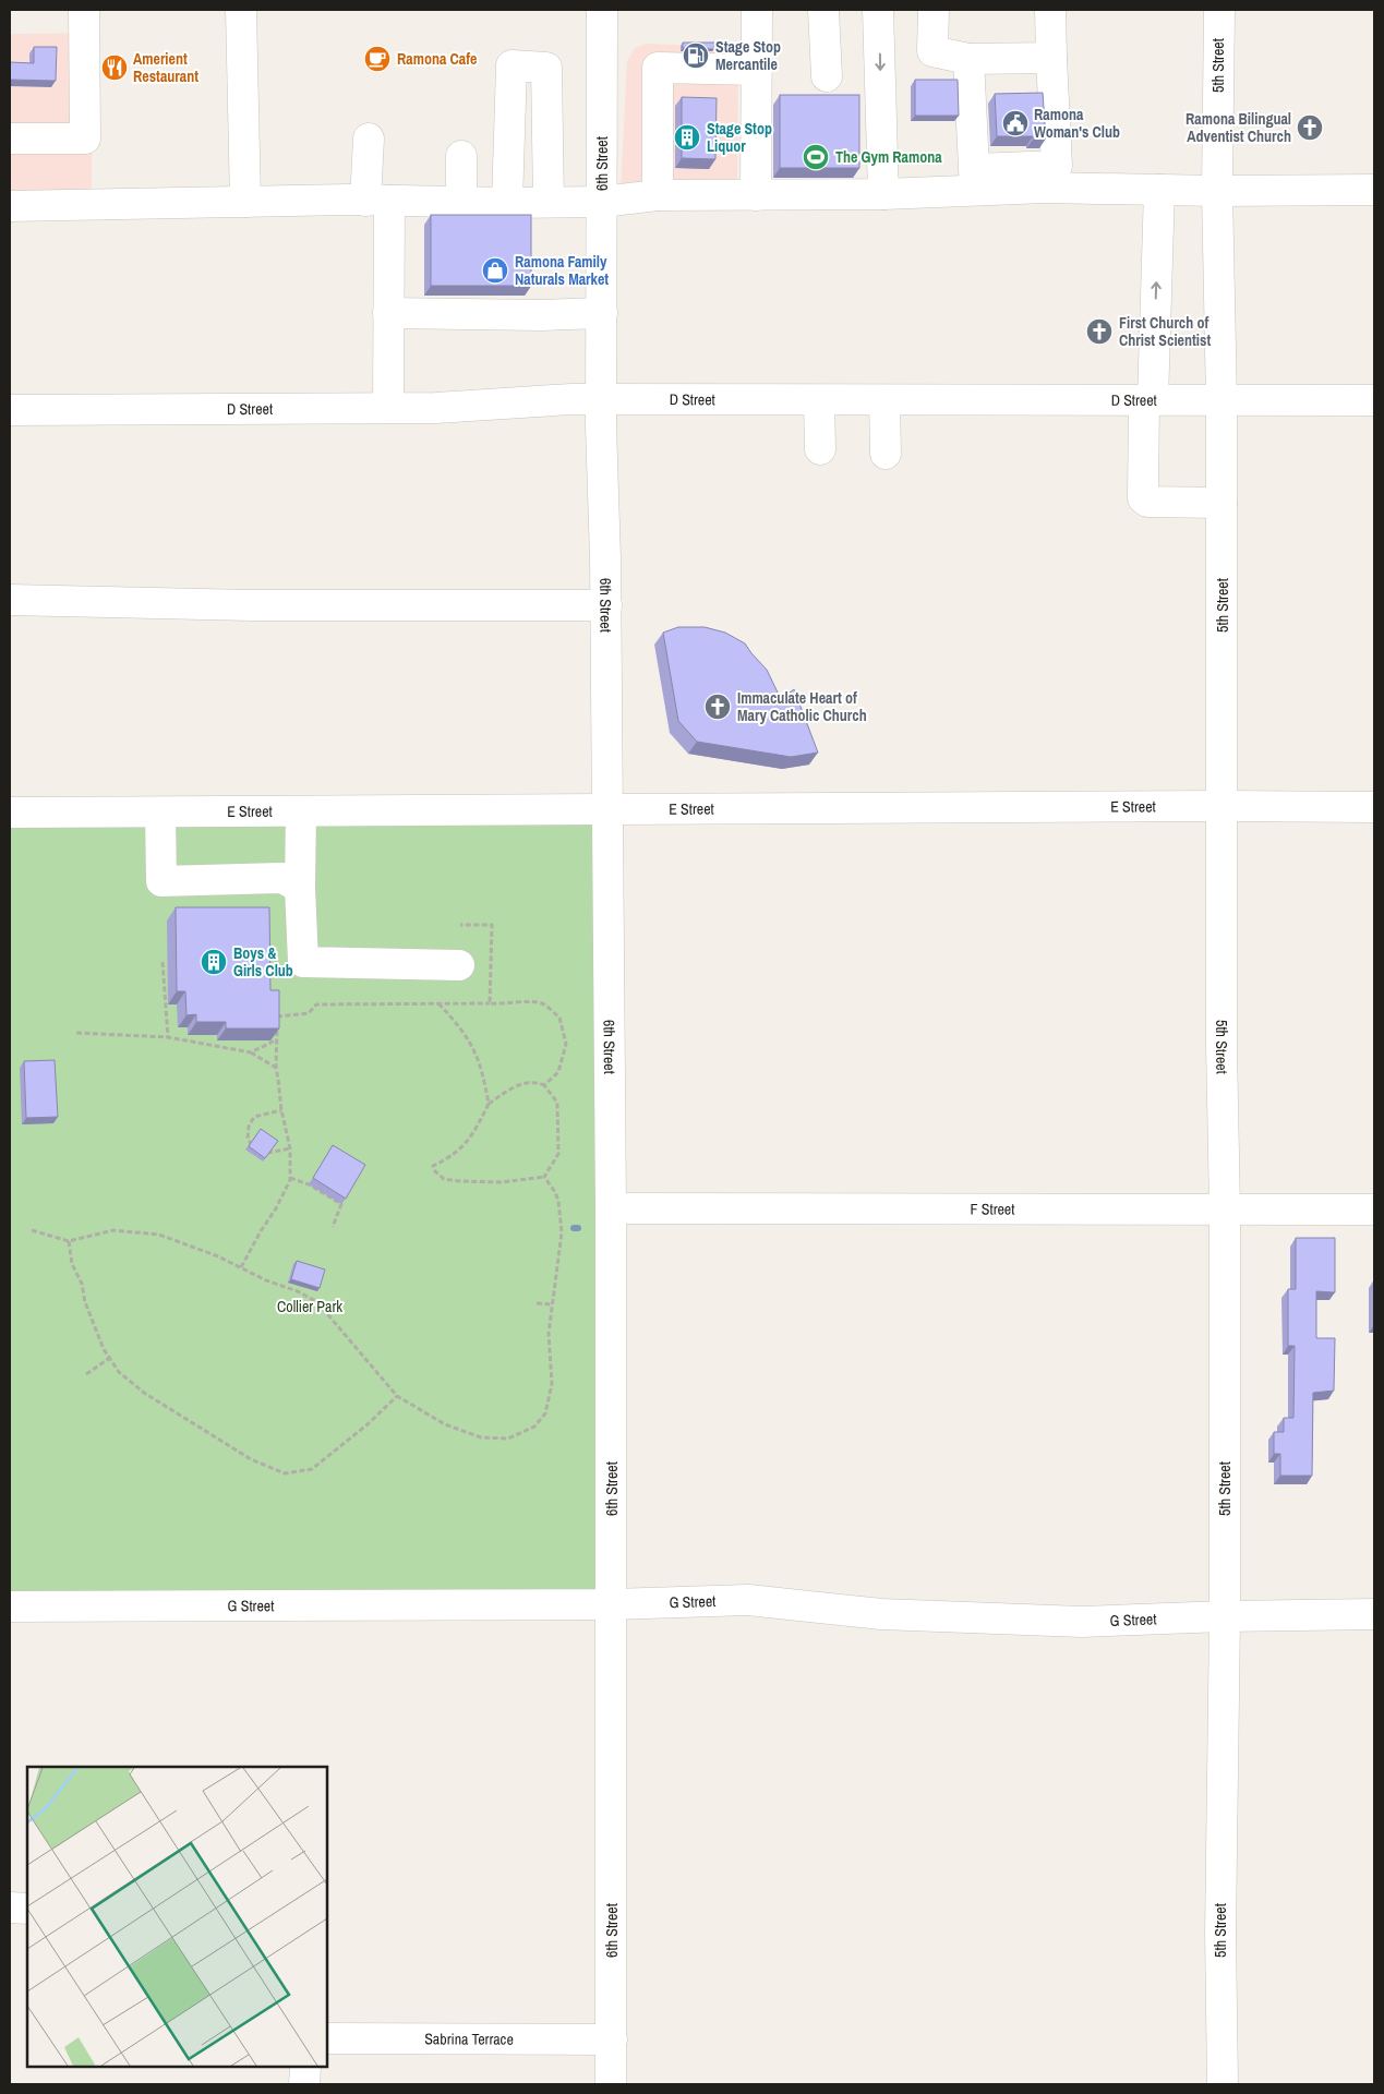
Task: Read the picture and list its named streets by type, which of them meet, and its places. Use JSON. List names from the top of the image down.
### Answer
{
  "streets": {
    "street": [
      "5th Street",
      "6th Street",
      "D Street",
      "E Street",
      "F Street",
      "G Street",
      "Sabrina Terrace"
    ]
  },
  "crossings": [
    ["5th Street", "D Street"],
    ["5th Street", "E Street"],
    ["5th Street", "F Street"],
    ["5th Street", "G Street"],
    ["6th Street", "D Street"],
    ["6th Street", "E Street"],
    ["6th Street", "F Street"],
    ["6th Street", "G Street"],
    ["6th Street", "Sabrina Terrace"]
  ],
  "parks": ["Collier Park"],
  "places": {
    "fuel station": ["Stage Stop Mercantile"],
    "cafe": ["Ramona Cafe"],
    "restaurant": ["Amerient Restaurant"],
    "public building": ["Ramona Woman's Club"],
    "church": ["Ramona Bilingual Adventist Church", "First Church of Christ Scientist", "Immaculate Heart of Mary Catholic Church"],
    "building": ["Stage Stop Liquor", "Boys & Girls Club"],
    "sports": ["The Gym Ramona"],
    "shop": ["Ramona Family Naturals Market"]
  }
}
